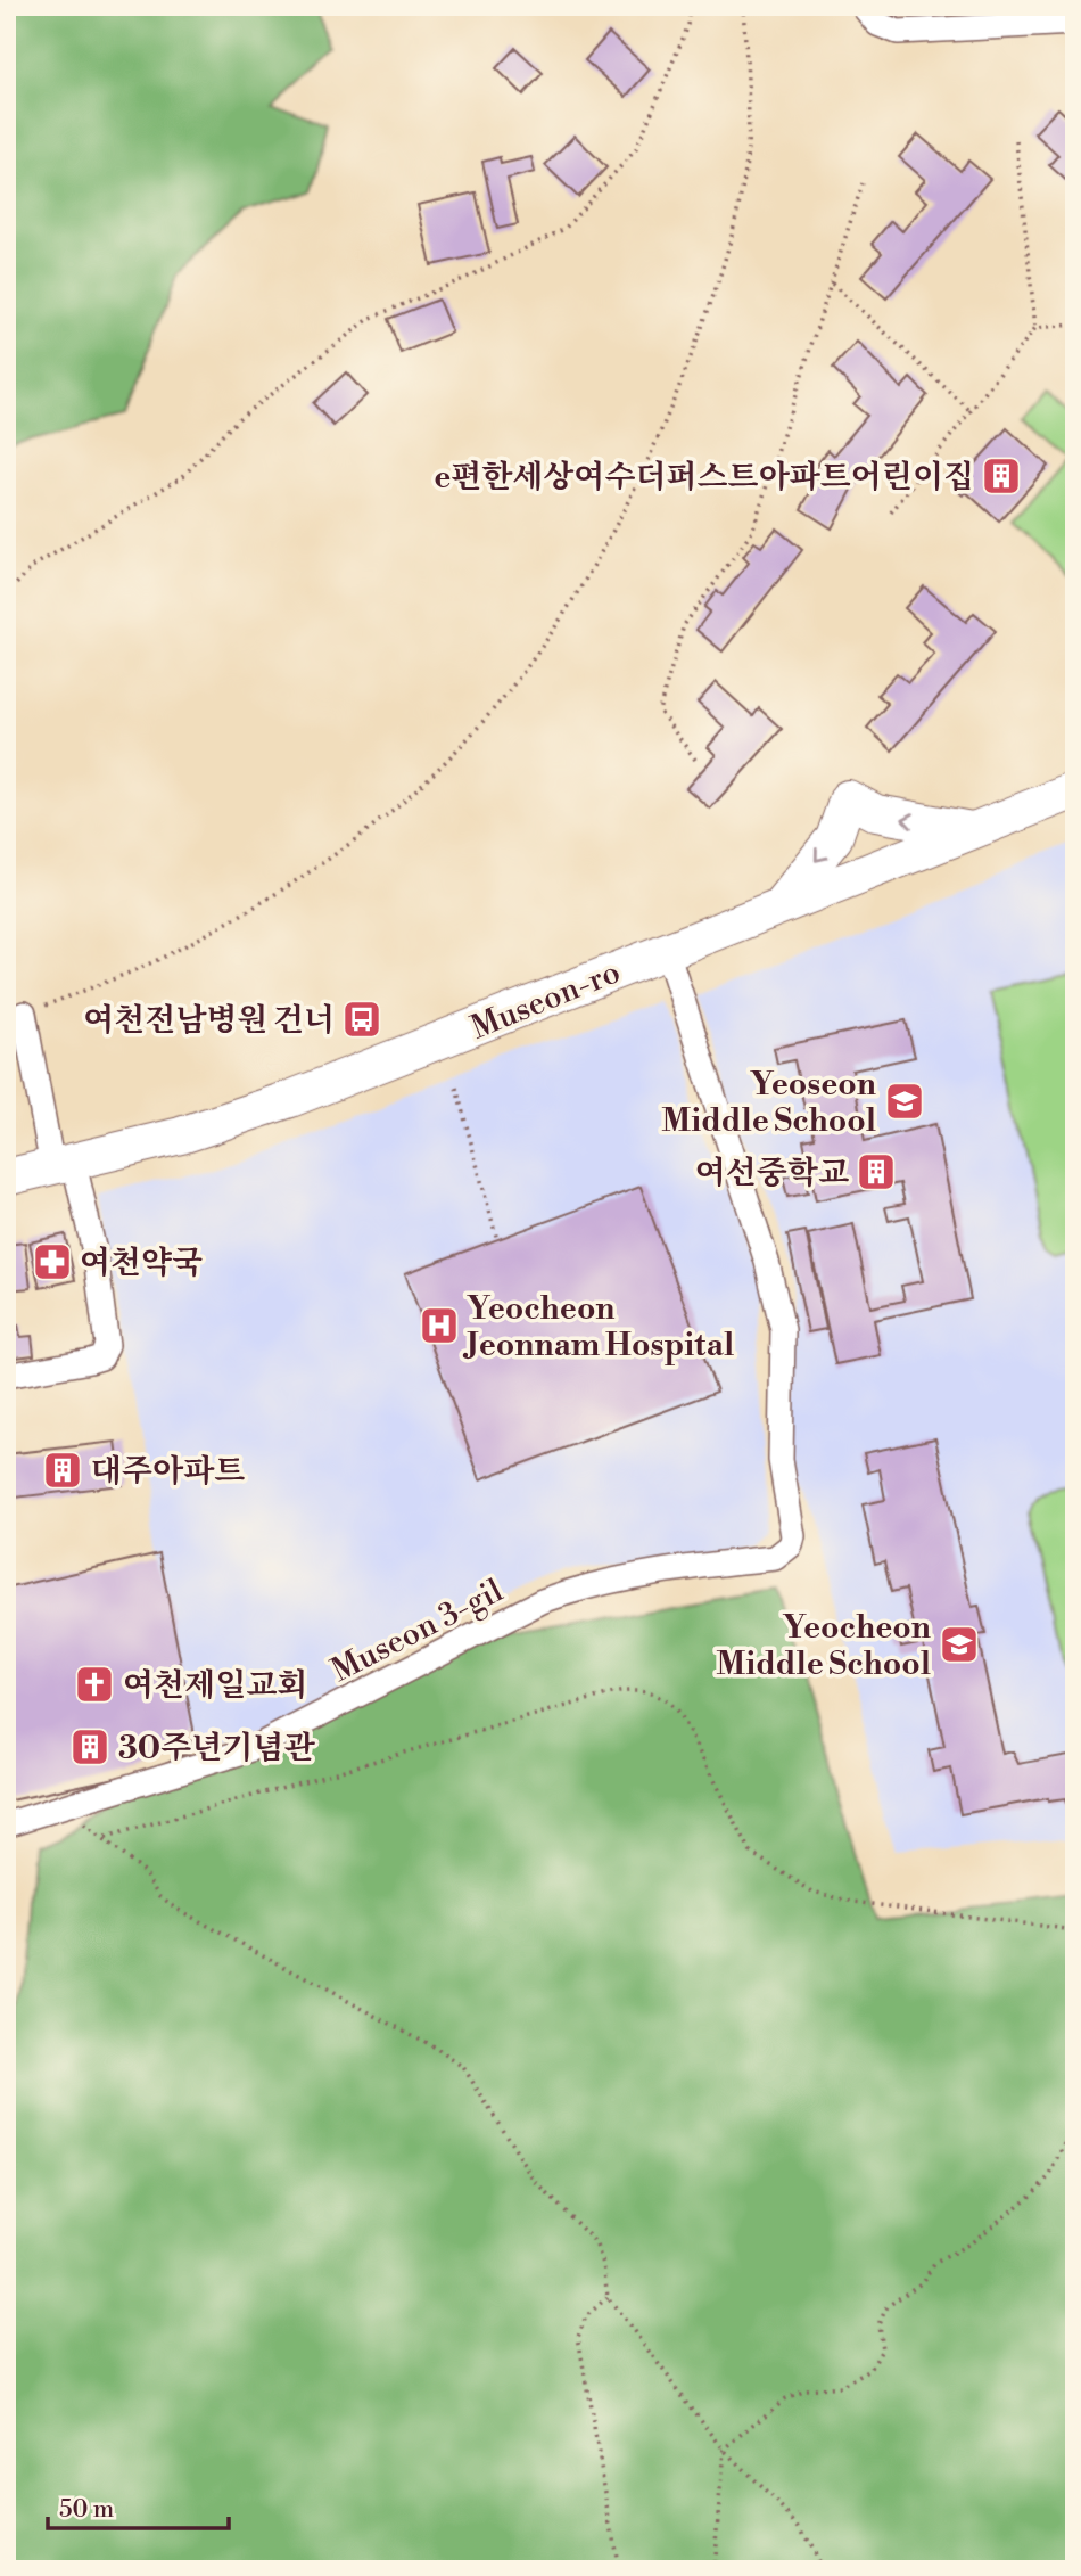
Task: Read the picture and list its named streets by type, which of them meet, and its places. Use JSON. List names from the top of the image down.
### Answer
{
  "streets": {
    "street": ["Museon-ro", "Museon 3-gil"]
  },
  "crossings": [
    ["Museon-ro", "Museon 3-gil"]
  ],
  "places": {
    "building": [
      "e편한세상여수더퍼스트아파트어린이집",
      "여선중학교",
      "대주아파트",
      "30주년기념관"
    ],
    "bus stop": ["여천전남병원 건너"],
    "school or university": ["Yeoseon Middle School", "Yeocheon Middle School"],
    "pharmacy": ["여천약국"],
    "hospital": ["Yeocheon Jeonnam Hospital"],
    "church": ["여천제일교회"]
  },
  "scale_bar": "50 m"
}
